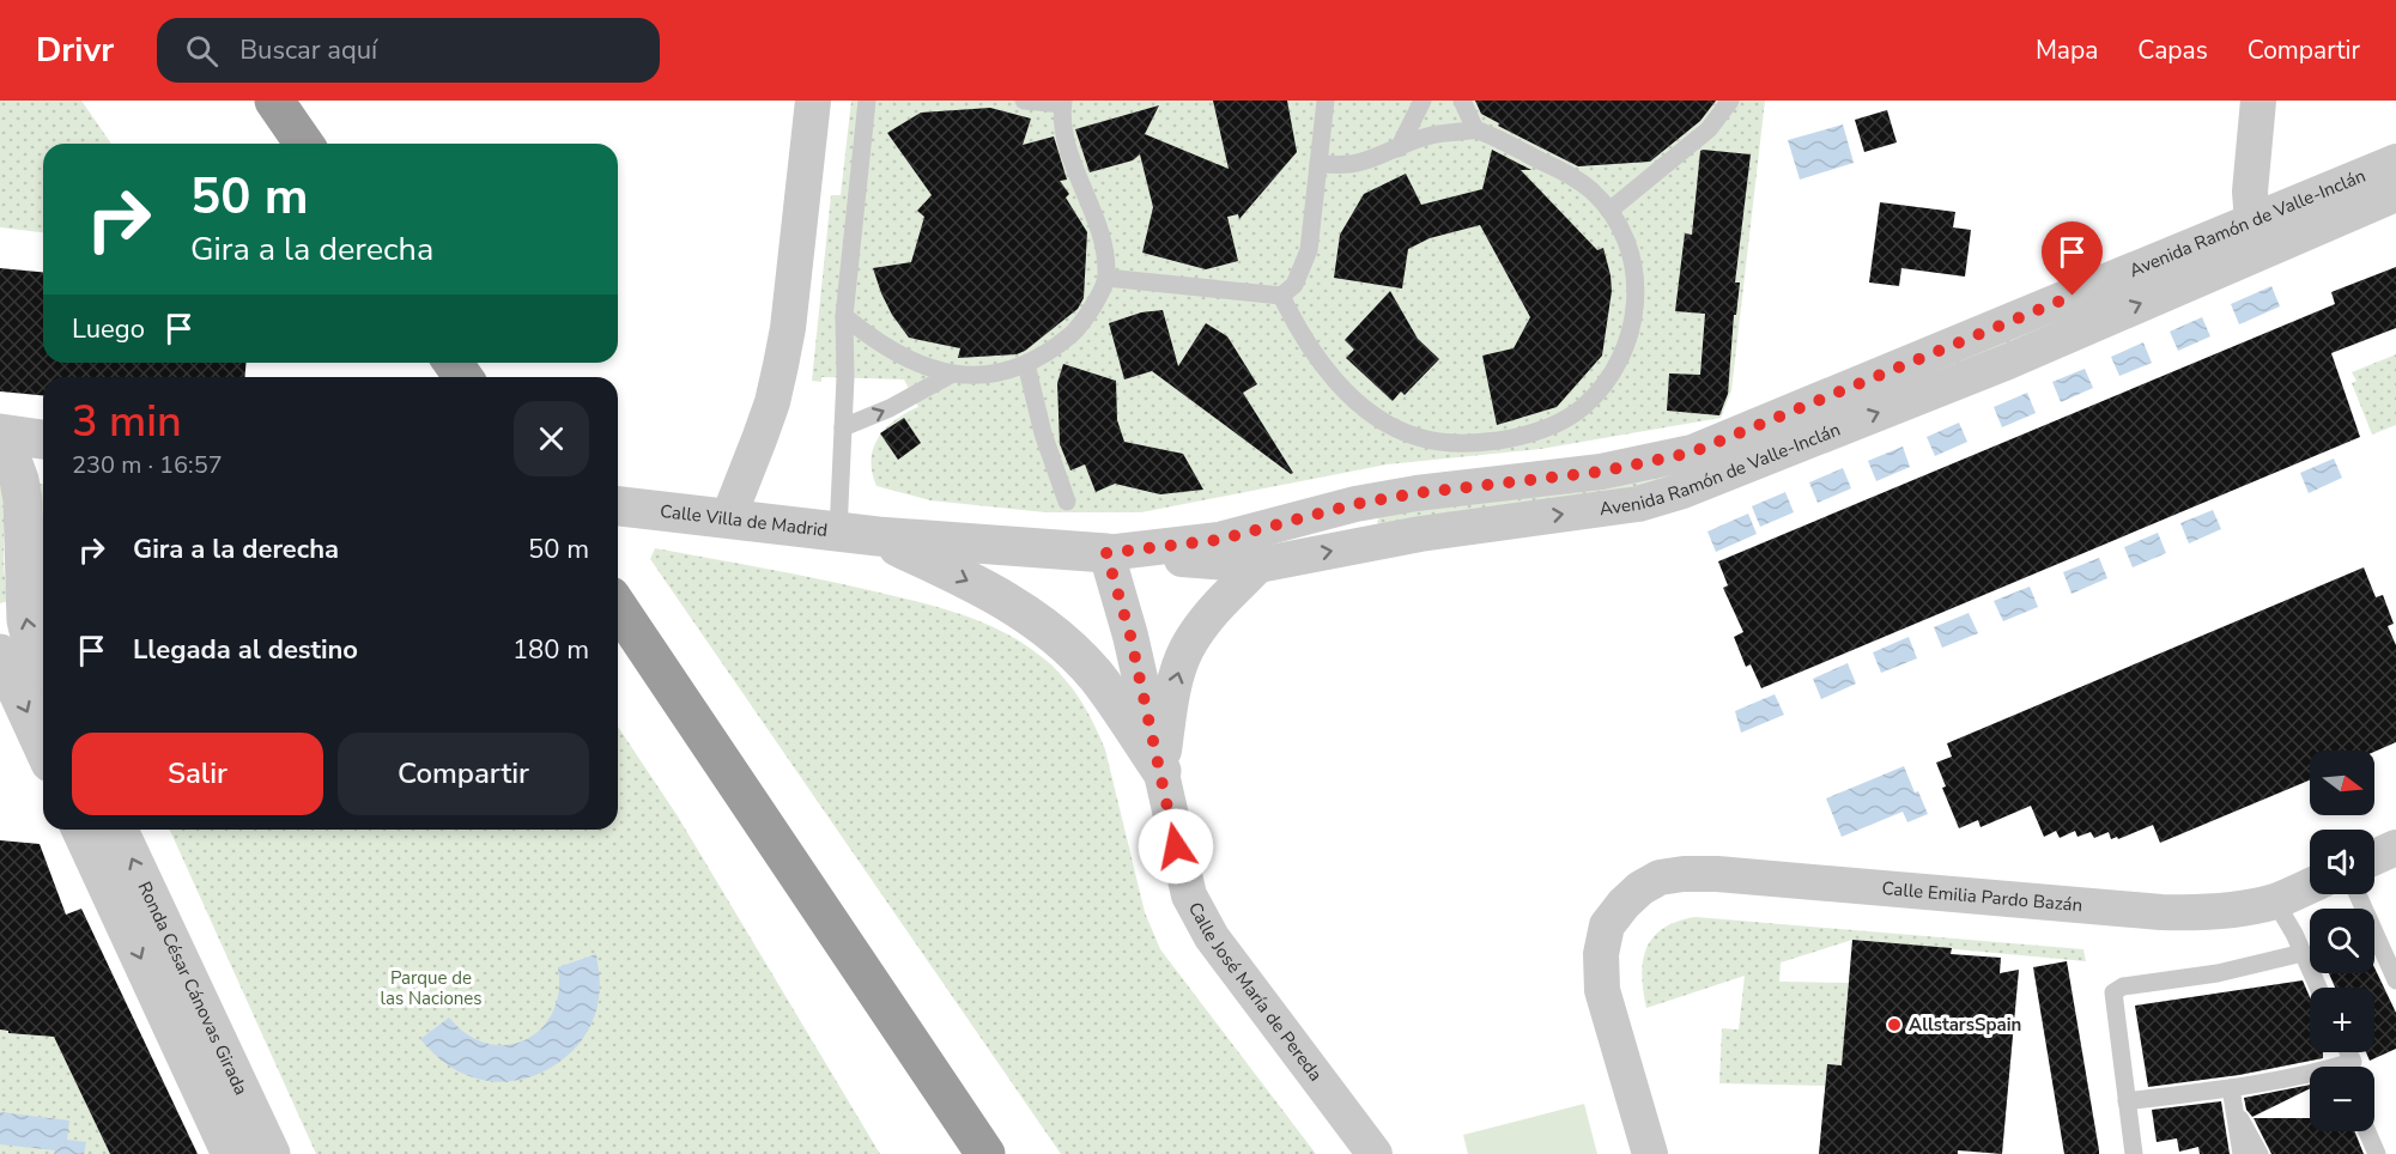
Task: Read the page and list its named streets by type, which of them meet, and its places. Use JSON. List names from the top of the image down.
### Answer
{
  "streets": {
    "street": [
      "Avenida Ramón de Valle-Inclán",
      "Calle Villa de Madrid",
      "Calle Emilia Pardo Bazán",
      "Ronda César Cánovas Girada",
      "Calle José María de Pereda"
    ]
  },
  "crossings": [
    ["Avenida Ramón de Valle-Inclán", "Calle Villa de Madrid"],
    ["Avenida Ramón de Valle-Inclán", "Calle José María de Pereda"],
    ["Calle Villa de Madrid", "Calle José María de Pereda"]
  ],
  "parks": ["Parque de las Naciones"],
  "places": ["AllstarsSpain"],
  "north": "right",
  "page": {
    "header": "Drivr",
    "search": "Buscar aquí",
    "nav": ["Mapa", "Capas", "Compartir"],
    "turn": ["50 m", "Gira a la derecha"],
    "then": "Luego",
    "heading": ["3 min", "230 m · 16:57"],
    "list": [
      {
        "name": "Gira a la derecha",
        "value": "50 m"
      },
      {
        "name": "Llegada al destino",
        "value": "180 m"
      }
    ],
    "buttons": ["Salir", "Compartir"],
    "map_buttons": ["+", "−"]
  }
}
